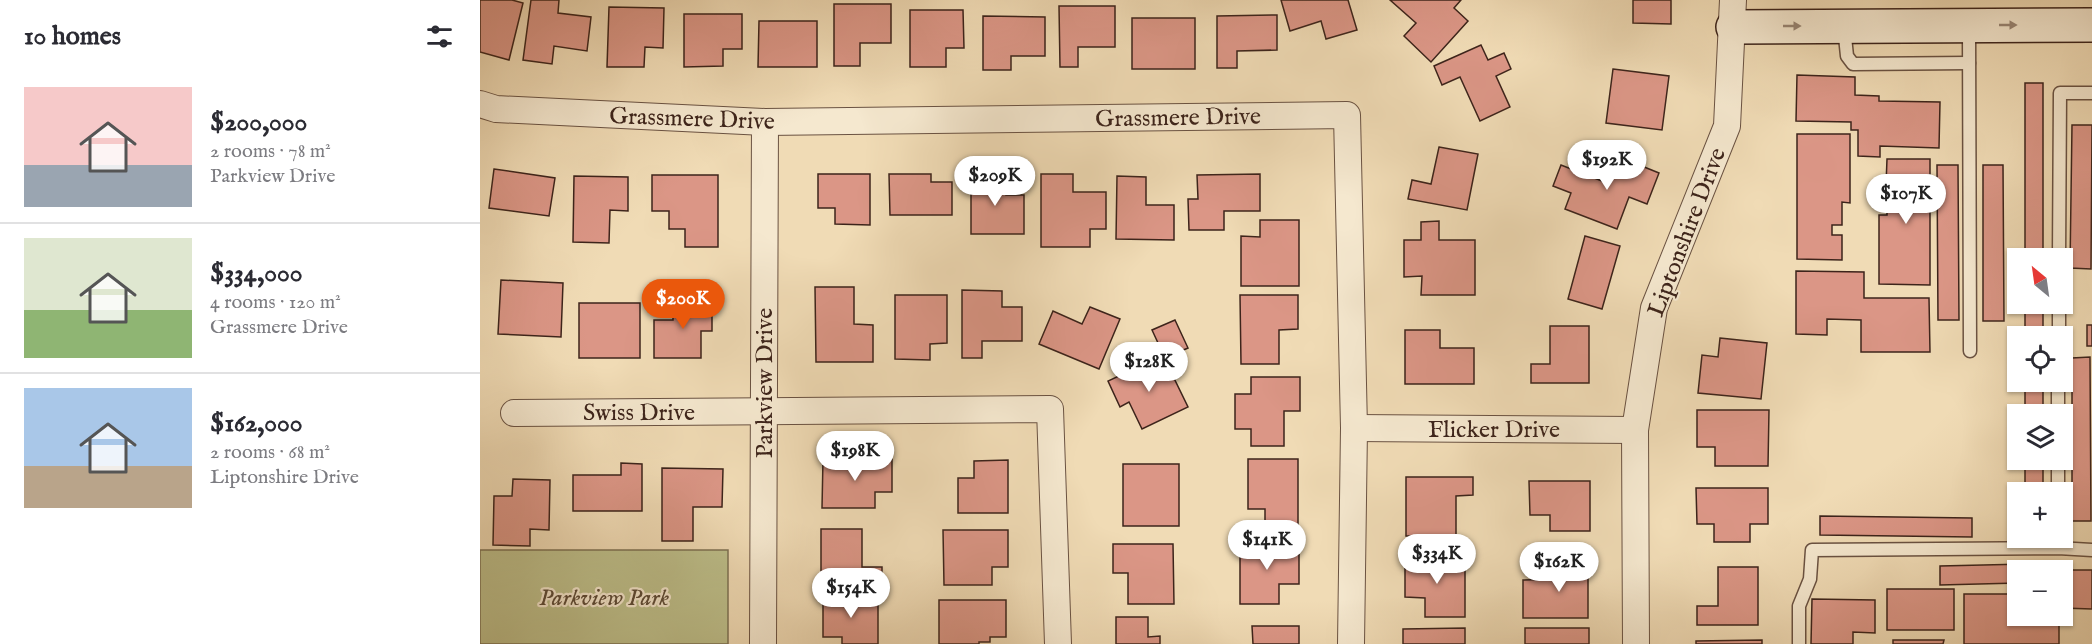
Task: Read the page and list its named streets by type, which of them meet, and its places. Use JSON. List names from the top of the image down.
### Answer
{
  "streets": {
    "street": [
      "Grassmere Drive",
      "Liptonshire Drive",
      "Parkview Drive",
      "Swiss Drive",
      "Flicker Drive"
    ]
  },
  "crossings": [
    ["Grassmere Drive", "Parkview Drive"],
    ["Grassmere Drive", "Flicker Drive"],
    ["Liptonshire Drive", "Flicker Drive"],
    ["Parkview Drive", "Swiss Drive"]
  ],
  "parks": ["Parkview Park"],
  "north": "top left",
  "page": {
    "heading": "10 homes",
    "list": [
      {
        "name": "$200,000",
        "note": "2 rooms · 78 m² · Parkview Drive"
      },
      {
        "name": "$334,000",
        "note": "4 rooms · 120 m² · Grassmere Drive"
      },
      {
        "name": "$162,000",
        "note": "2 rooms · 68 m² · Liptonshire Drive"
      }
    ],
    "price": [
      "$192K",
      "$209K",
      "$107K",
      "$200K",
      "$128K",
      "$198K",
      "$141K",
      "$334K",
      "$162K",
      "$154K"
    ],
    "map_buttons": ["+", "−"]
  }
}
